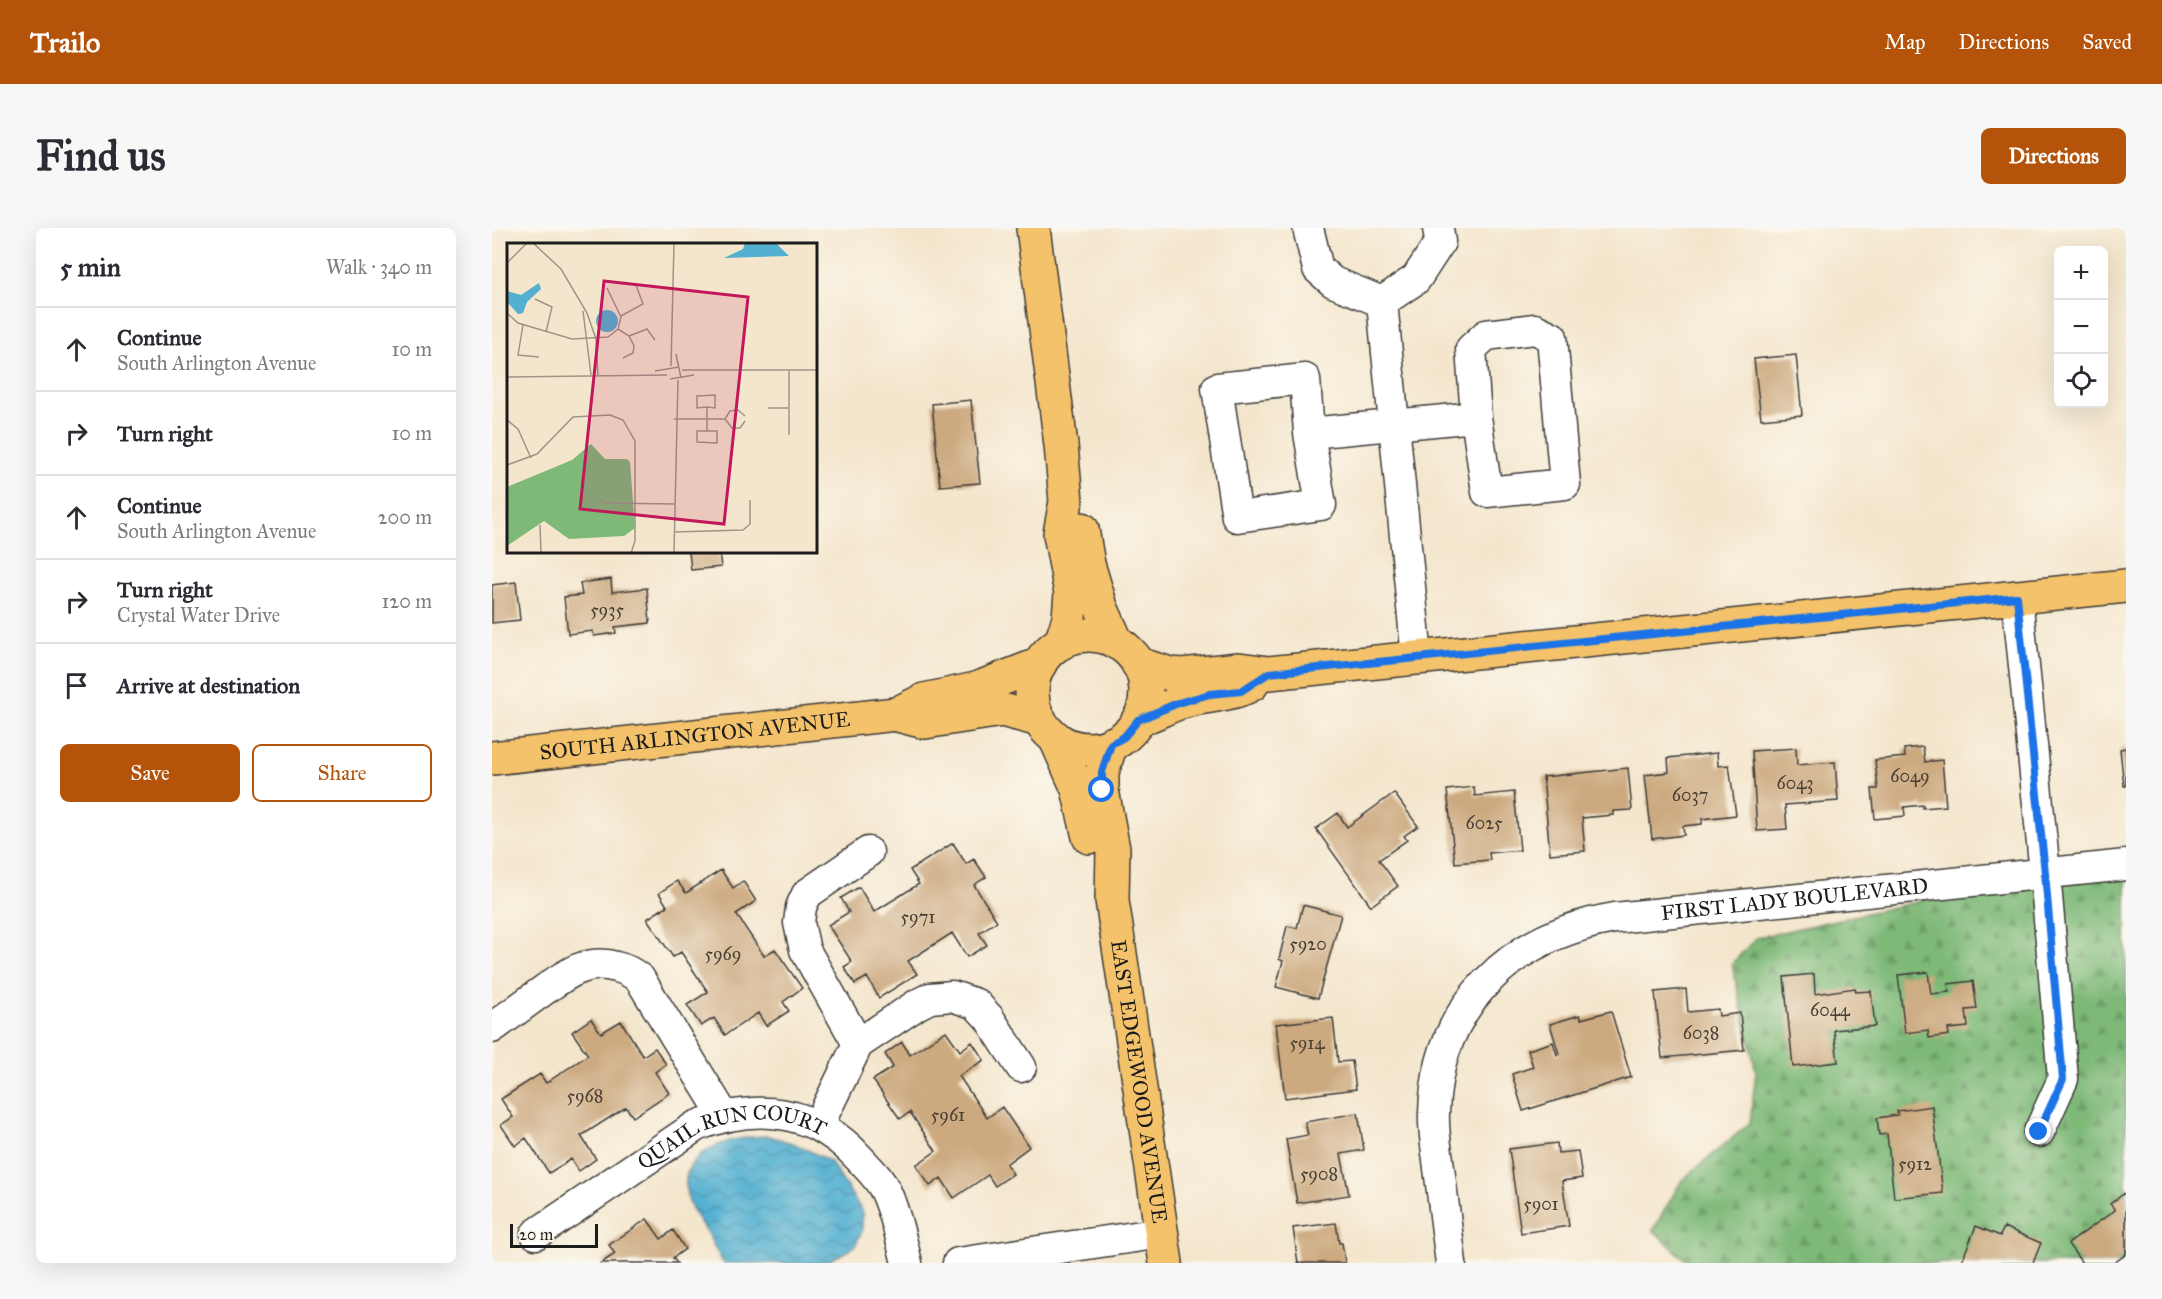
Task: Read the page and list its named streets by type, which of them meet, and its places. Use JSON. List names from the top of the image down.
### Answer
{
  "streets": {
    "main road": ["SOUTH ARLINGTON AVENUE", "EAST EDGEWOOD AVENUE"],
    "street": ["FIRST LADY BOULEVARD", "QUAIL RUN COURT"]
  },
  "house_numbers": [
    "5935",
    "6049",
    "6043",
    "6037",
    "6025",
    "5971",
    "5920",
    "5969",
    "6044",
    "6038",
    "5914",
    "5968",
    "5961",
    "5912",
    "5908",
    "5901"
  ],
  "scale_bar": "20 m",
  "page": {
    "header": "Trailo",
    "nav": ["Map", "Directions", "Saved"],
    "buttons": [
      "Directions",
      ["Save", "Share"]
    ],
    "title": "Find us",
    "heading": ["5 min", "Walk · 340 m"],
    "map_buttons": ["+", "−"],
    "list": [
      ["Continue", "South Arlington Avenue", "10 m"],
      ["Turn right", "10 m"],
      ["Continue", "South Arlington Avenue", "200 m"],
      ["Turn right", "Crystal Water Drive", "120 m"],
      "Arrive at destination"
    ],
    "scale": "20 m"
  }
}
